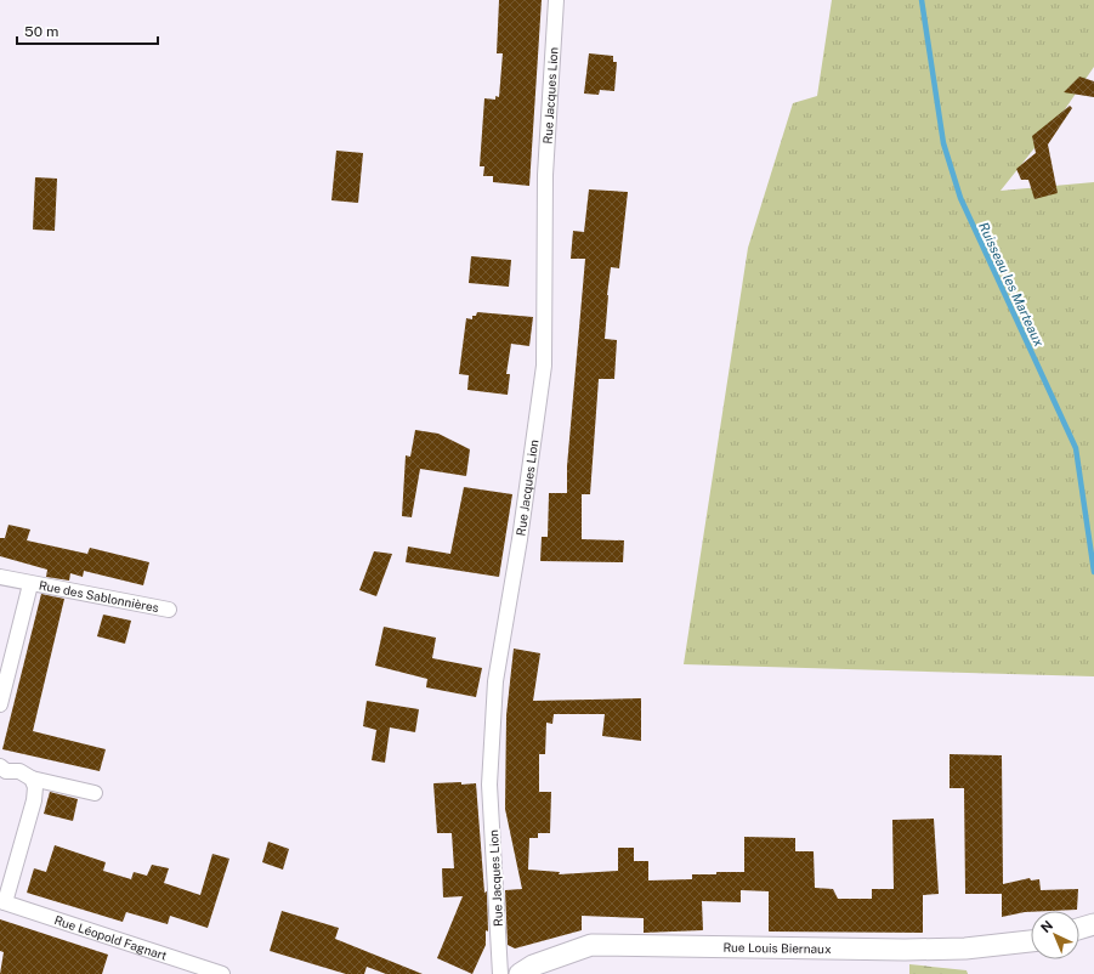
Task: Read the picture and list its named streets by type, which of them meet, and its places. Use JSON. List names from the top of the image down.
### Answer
{
  "streets": {
    "street": [
      "Rue Jacques Lion",
      "Rue des Sablonnières",
      "Rue Léopold Fagnart",
      "Rue Louis Biernaux"
    ]
  },
  "water": ["Ruisseau les Marteaux"],
  "scale_bar": "50 m",
  "north": "top left"
}
